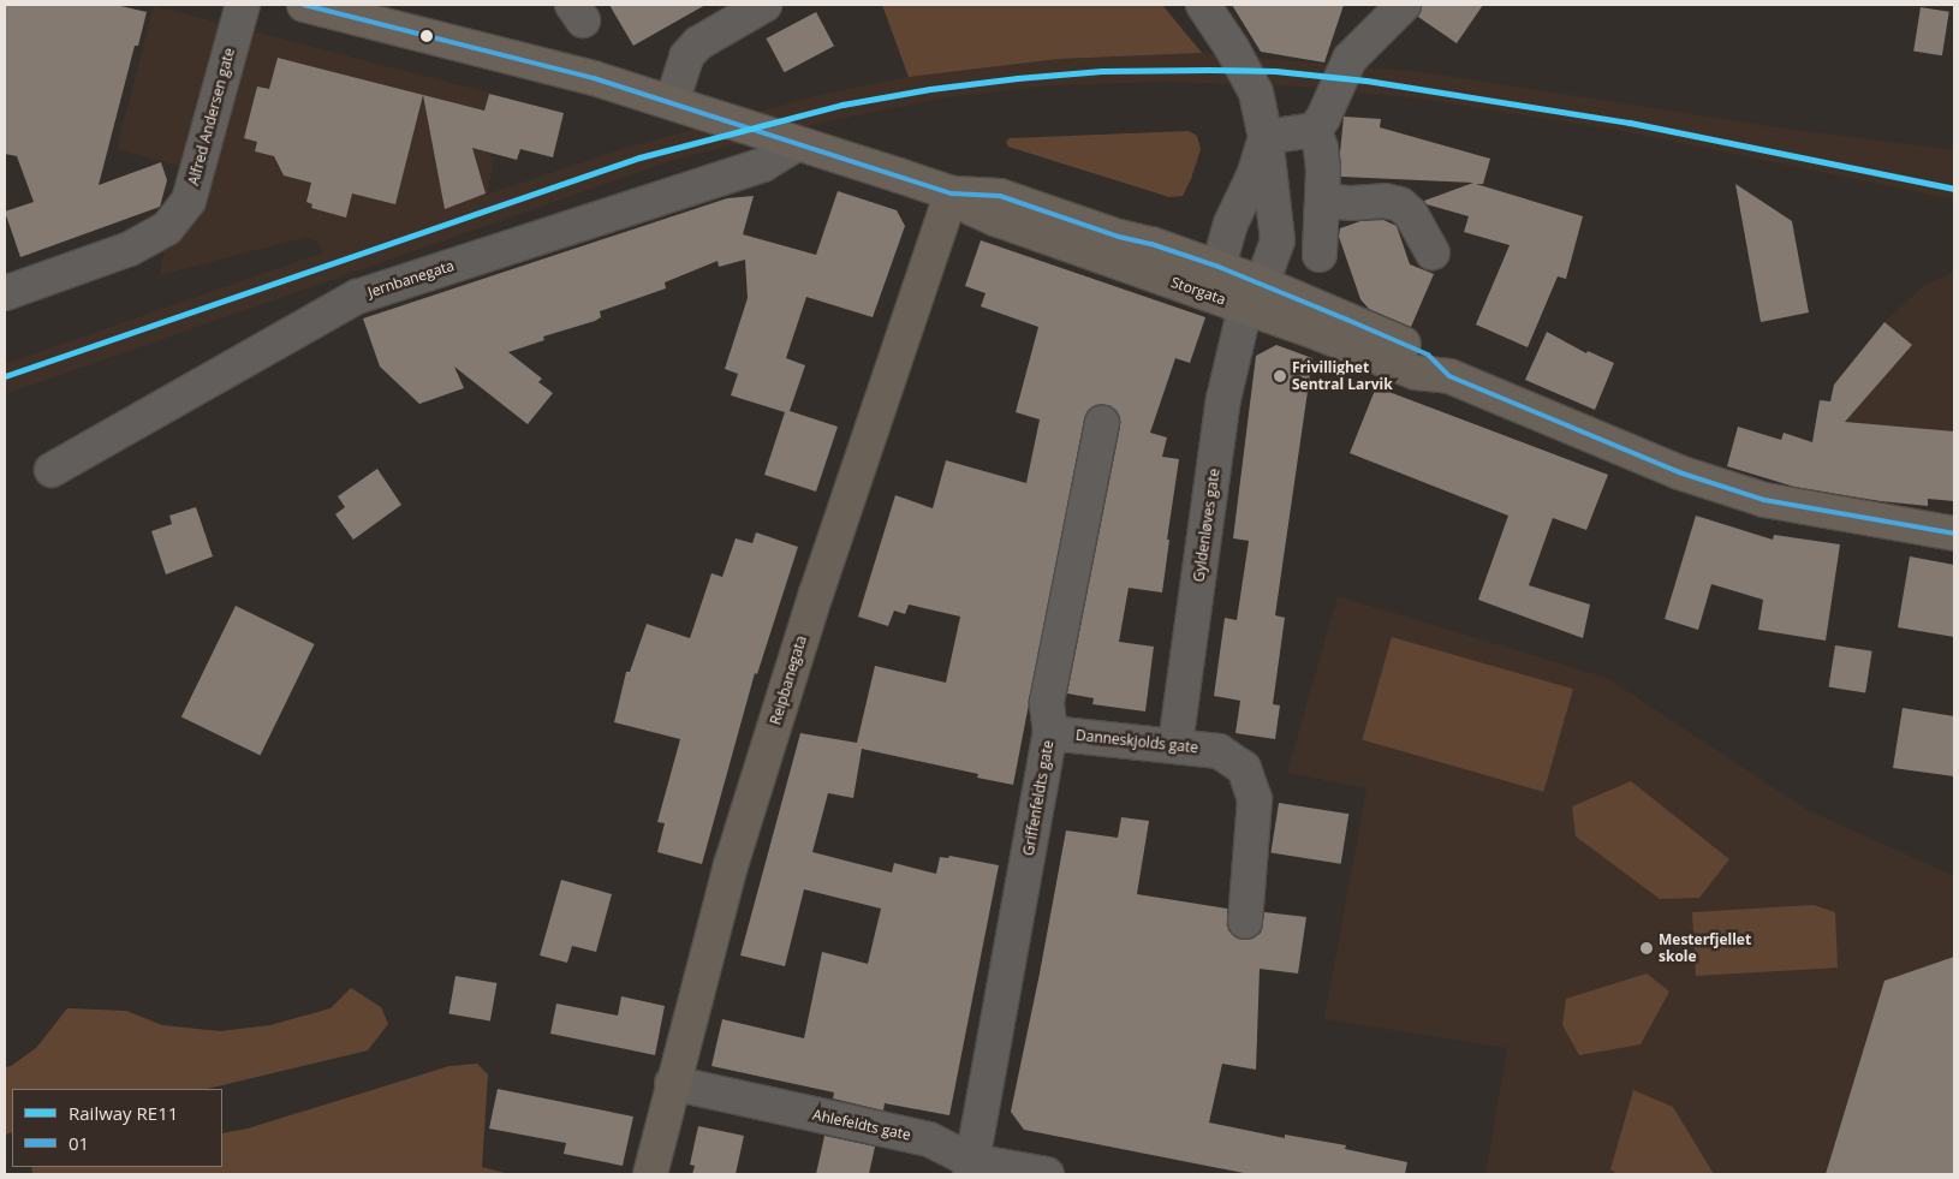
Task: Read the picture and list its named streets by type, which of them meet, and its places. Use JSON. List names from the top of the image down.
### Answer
{
  "streets": {
    "main road": ["Storgata", "Reipbanegata"],
    "street": [
      "Alfred Andersen gate",
      "Jernbanegata",
      "Gyldenløves gate",
      "Danneskjolds gate",
      "Griffenfeldts gate",
      "Ahlefeldts gate"
    ]
  },
  "crossings": [
    ["Jernbanegata", "Storgata"],
    ["Storgata", "Gyldenløves gate"],
    ["Storgata", "Reipbanegata"],
    ["Gyldenløves gate", "Danneskjolds gate"],
    ["Reipbanegata", "Ahlefeldts gate"],
    ["Danneskjolds gate", "Griffenfeldts gate"],
    ["Griffenfeldts gate", "Ahlefeldts gate"]
  ],
  "places": ["Frivillighet Sentral Larvik", "Mesterfjellet skole"],
  "lines": ["transit line 01", "rail line RE11"],
  "legend": ["Railway RE11", "01"]
}
